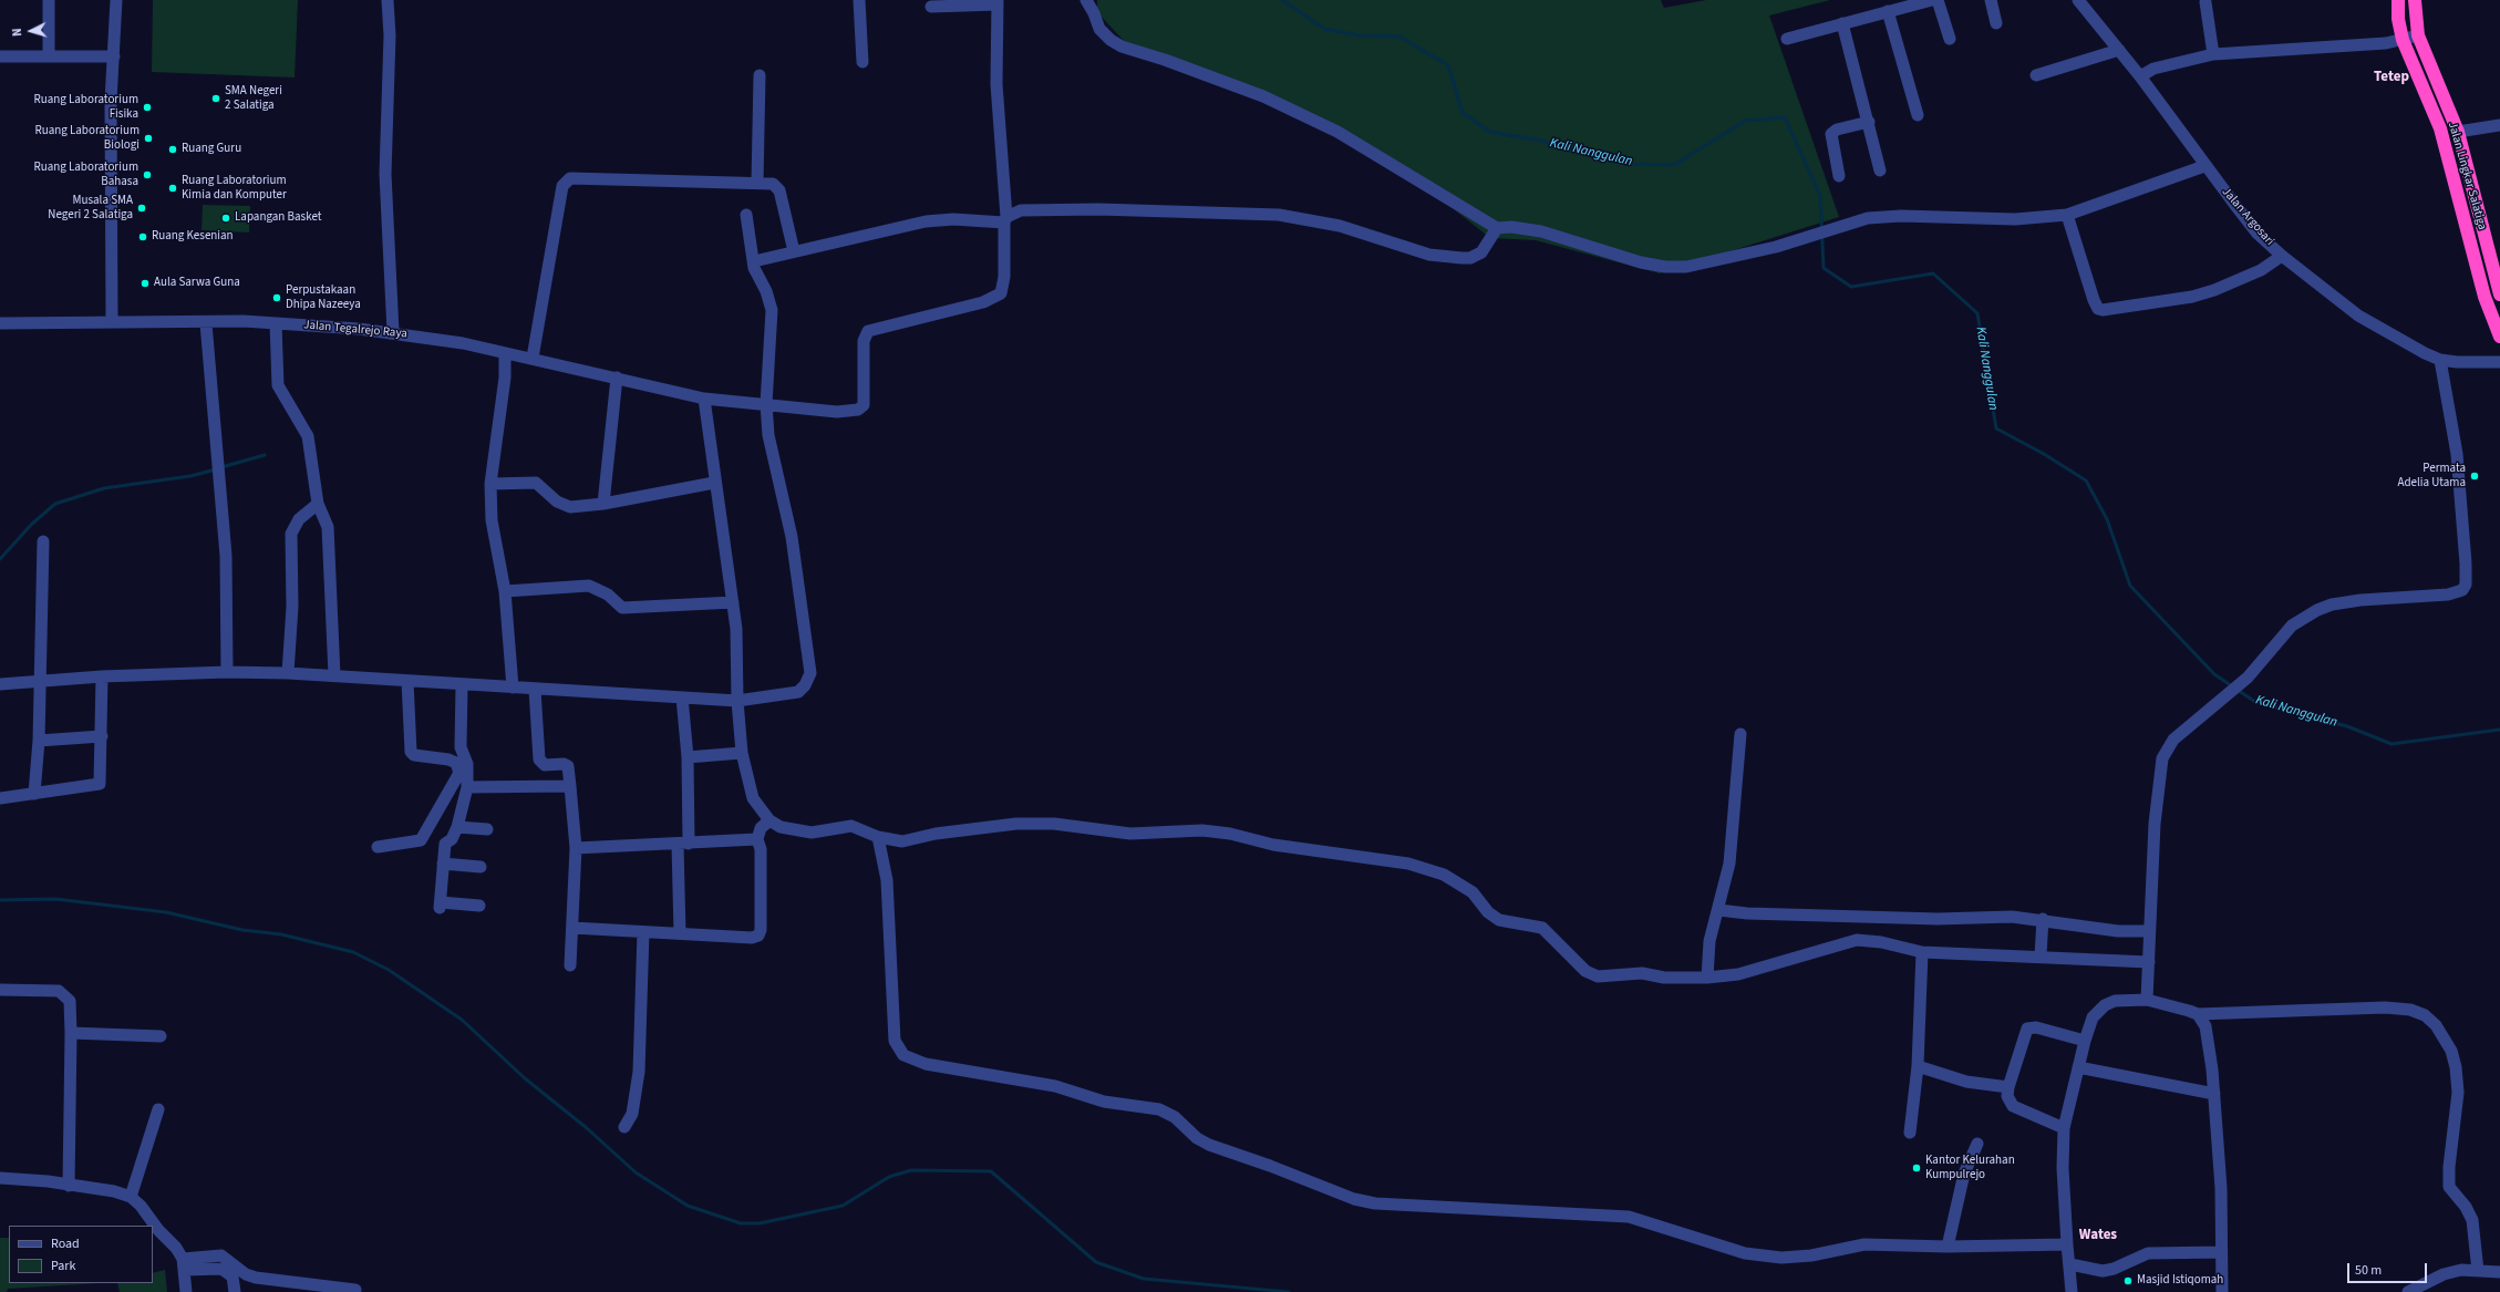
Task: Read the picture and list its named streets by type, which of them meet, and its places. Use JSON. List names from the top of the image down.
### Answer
{
  "streets": {
    "highway": ["Jalan Lingkar Salatiga"],
    "street": ["Jalan Argosari", "Jalan Tegalrejo Raya"]
  },
  "districts": ["Tetep", "Wates"],
  "water": ["Kali Nanggulan"],
  "places": [
    "SMA Negeri 2 Salatiga",
    "Ruang Laboratorium Fisika",
    "Ruang Laboratorium Biologi",
    "Ruang Guru",
    "Ruang Laboratorium Bahasa",
    "Ruang Laboratorium Kimia dan Komputer",
    "Musala SMA Negeri 2 Salatiga",
    "Lapangan Basket",
    "Ruang Kesenian",
    "Aula Sarwa Guna",
    "Perpustakaan Dhipa Nazeeya",
    "Permata Adelia Utama",
    "Kantor Kelurahan Kumpulrejo",
    "Masjid Istiqomah"
  ],
  "legend": ["Road", "Park"],
  "scale_bar": "50 m",
  "north": "left"
}
